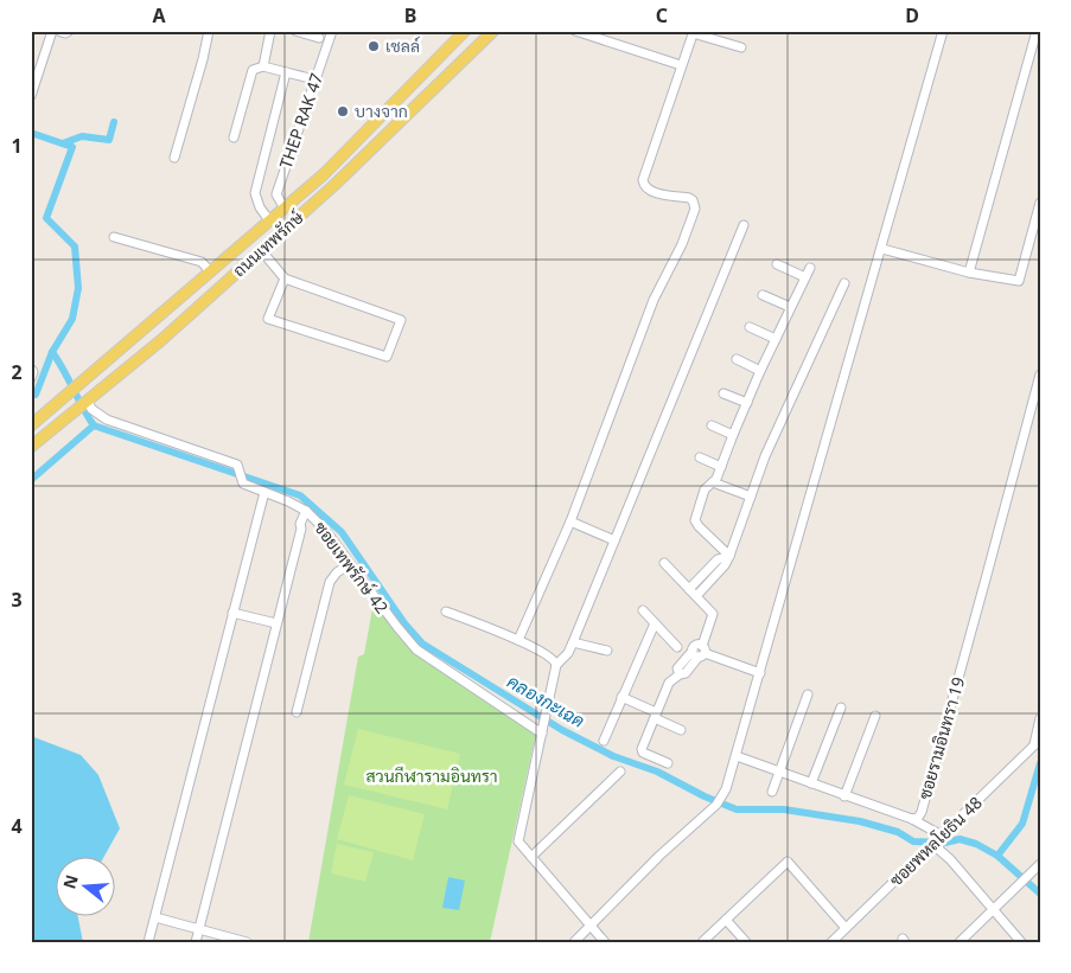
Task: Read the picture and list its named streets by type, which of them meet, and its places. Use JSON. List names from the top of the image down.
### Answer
{
  "streets": {
    "main road": ["ถนนเทพรักษ์"],
    "street": [
      "THEP RAK 47",
      "ซอยเทพรักษ์ 42",
      "ซอยรามอินทรา 19",
      "ซอยพหลโยธิน 48"
    ]
  },
  "crossings": [
    ["THEP RAK 47", "ถนนเทพรักษ์"],
    ["ถนนเทพรักษ์", "ซอยเทพรักษ์ 42"]
  ],
  "water": ["คลองกะเฉด"],
  "parks": ["สวนกีฬารามอินทรา"],
  "places": ["เชลล์", "บางจาก"],
  "north": "left",
  "grid": {
    "columns": [
      "A",
      "B",
      "C",
      "D"
    ],
    "rows": [
      "1",
      "2",
      "3",
      "4"
    ]
  }
}
